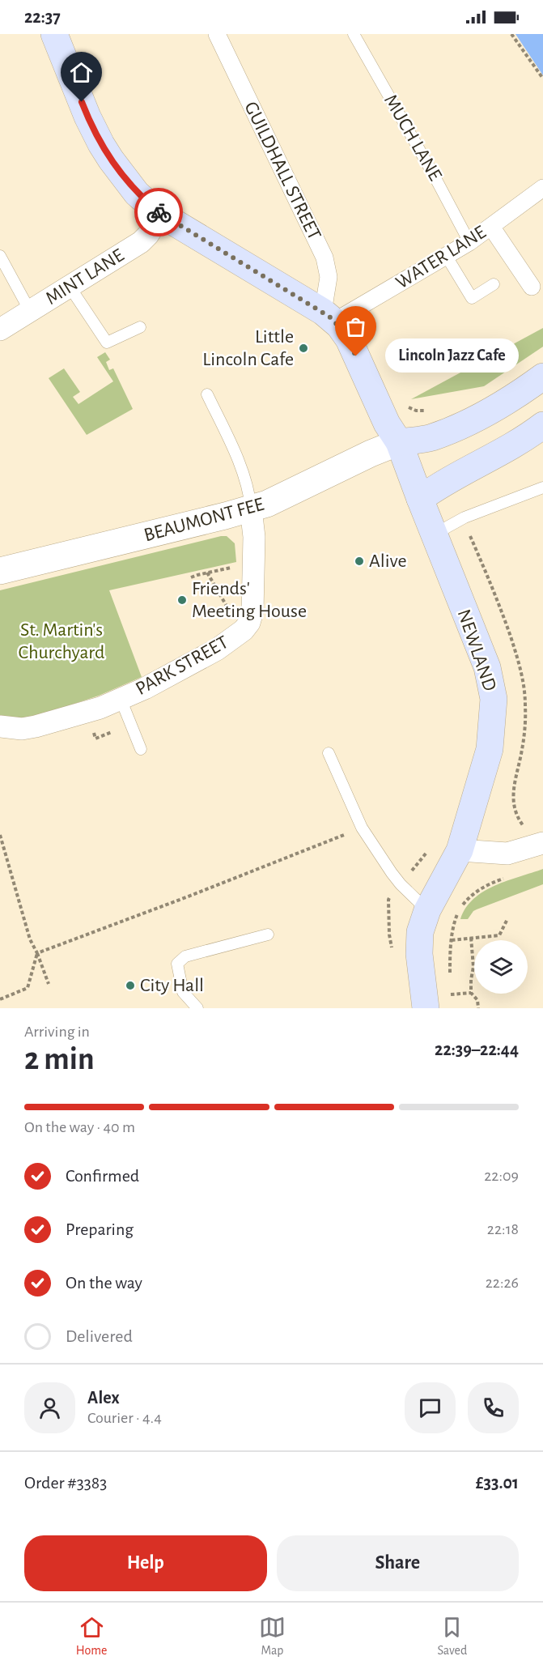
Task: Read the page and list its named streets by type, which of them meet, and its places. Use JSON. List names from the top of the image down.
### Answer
{
  "streets": {
    "main road": ["NEWLAND"],
    "street": [
      "GUILDHALL STREET",
      "WATER LANE",
      "MINT LANE",
      "BEAUMONT FEE",
      "PARK STREET"
    ],
    "lane": ["MUCH LANE"]
  },
  "crossings": [
    ["MUCH LANE", "WATER LANE"],
    ["GUILDHALL STREET", "WATER LANE"],
    ["GUILDHALL STREET", "NEWLAND"],
    ["WATER LANE", "NEWLAND"],
    ["BEAUMONT FEE", "NEWLAND"],
    ["BEAUMONT FEE", "PARK STREET"]
  ],
  "parks": ["St. Martin's Churchyard"],
  "places": [
    "Little Lincoln Cafe",
    "Lincoln Jazz Cafe",
    "Alive",
    "Friends' Meeting House",
    "City Hall"
  ],
  "page": {
    "status": "22:37",
    "bubble": "Lincoln Jazz Cafe",
    "heading": ["2 min", "Arriving in", "22:39–22:44"],
    "panel": [
      "Alex",
      "Courier · 4.4",
      "Order #3383",
      "£33.01"
    ],
    "bar": "On the way · 40 m",
    "list": [
      ["Confirmed", "22:09"],
      ["Preparing", "22:18"],
      ["On the way", "22:26"],
      "Delivered"
    ],
    "buttons": ["Help", "Share"],
    "tabs": ["Home", "Map", "Saved"]
  }
}
